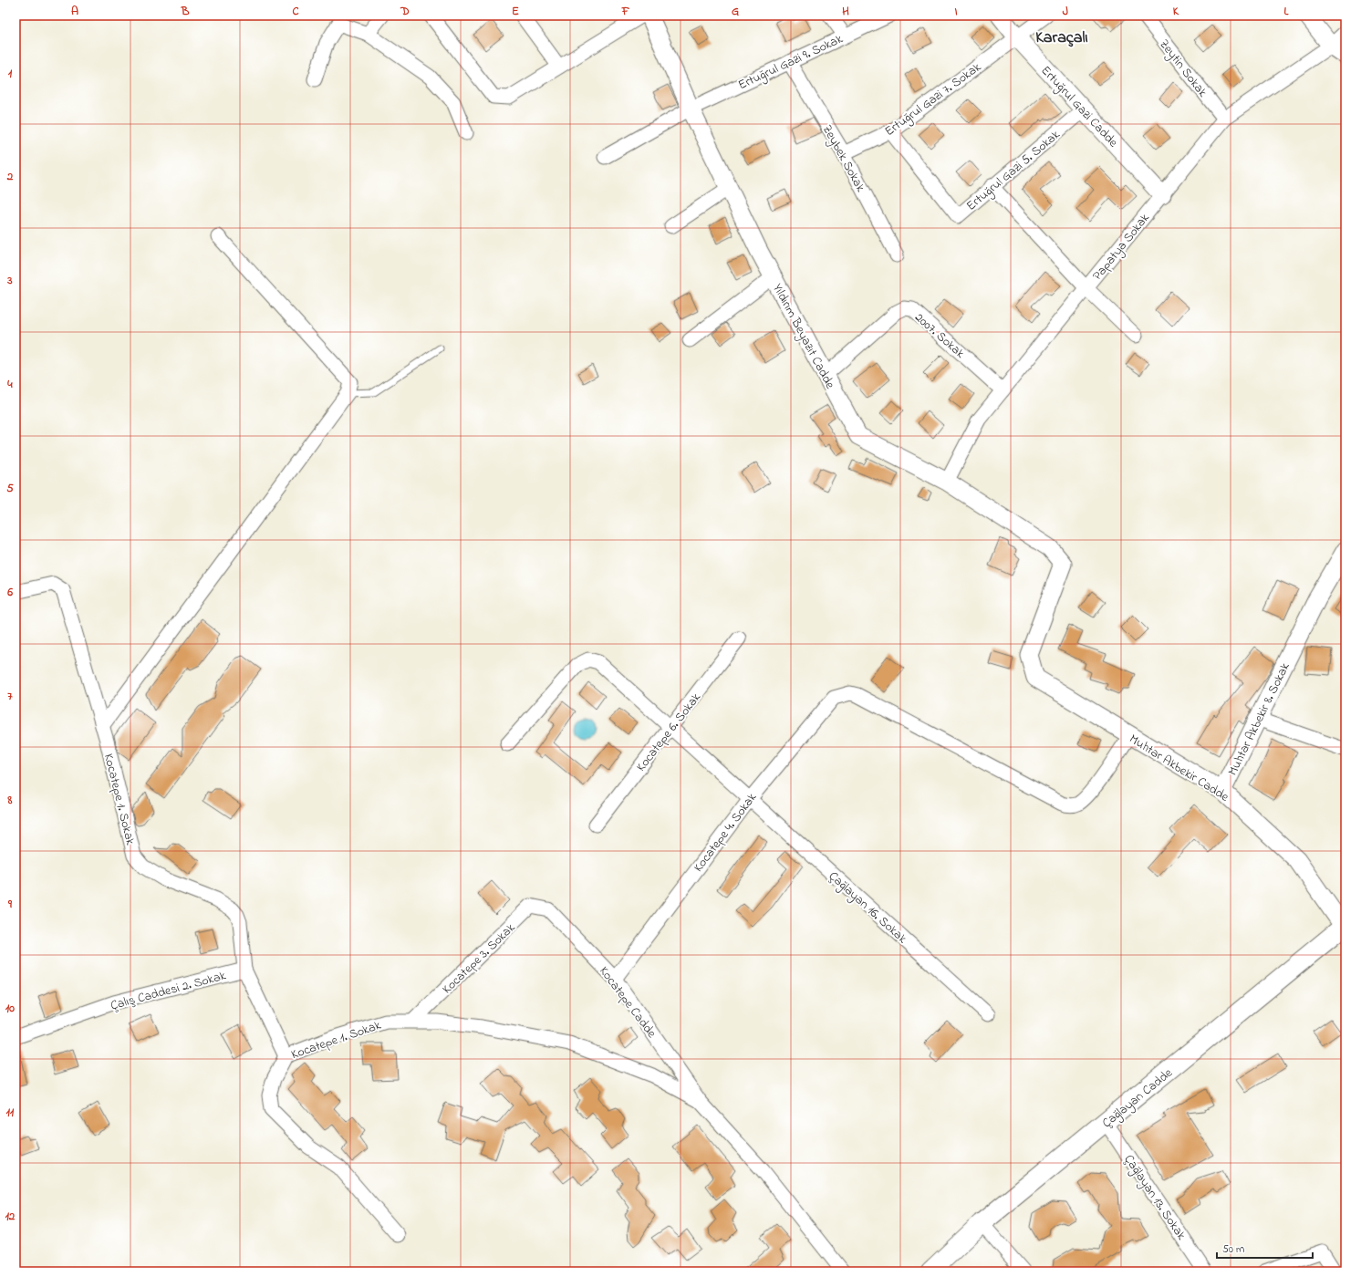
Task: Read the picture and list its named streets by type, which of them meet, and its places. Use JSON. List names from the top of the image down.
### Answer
{
  "streets": {
    "main road": ["Çağlayan Cadde"],
    "street": [
      "Ertuğrul Gazi 9. Sokak",
      "Zeytin Sokak",
      "Ertuğrul Gazi 7. Sokak",
      "Ertuğrul Gazi Cadde",
      "Zeybek Sokak",
      "Ertuğrul Gazi 5. Sokak",
      "Papatya Sokak",
      "2007. Sokak",
      "Yıldırım Beyazıt Cadde",
      "Muhtar Akbekir 8. Sokak",
      "Kocatepe 6. Sokak",
      "Muhtar Akbekir Cadde",
      "Kocatepe 1. Sokak",
      "Kocatepe 4. Sokak",
      "Çağlayan 16. Sokak",
      "Kocatepe 3. Sokak",
      "Çalış Caddesi 2. Sokak",
      "Kocatepe Cadde",
      "Çağlayan 13. Sokak"
    ]
  },
  "crossings": [
    ["Ertuğrul Gazi 9. Sokak", "Zeybek Sokak"],
    ["Ertuğrul Gazi 9. Sokak", "Yıldırım Beyazıt Cadde"],
    ["Zeytin Sokak", "Papatya Sokak"],
    ["Ertuğrul Gazi 7. Sokak", "Ertuğrul Gazi Cadde"],
    ["Ertuğrul Gazi 7. Sokak", "Zeybek Sokak"],
    ["Ertuğrul Gazi 7. Sokak", "Ertuğrul Gazi 5. Sokak"],
    ["Ertuğrul Gazi Cadde", "Ertuğrul Gazi 5. Sokak"],
    ["Ertuğrul Gazi Cadde", "Papatya Sokak"],
    ["Papatya Sokak", "2007. Sokak"],
    ["Papatya Sokak", "Yıldırım Beyazıt Cadde"],
    ["2007. Sokak", "Yıldırım Beyazıt Cadde"],
    ["Yıldırım Beyazıt Cadde", "Muhtar Akbekir Cadde"],
    ["Muhtar Akbekir 8. Sokak", "Muhtar Akbekir Cadde"],
    ["Kocatepe 6. Sokak", "Çağlayan 16. Sokak"],
    ["Muhtar Akbekir Cadde", "Kocatepe 4. Sokak"],
    ["Muhtar Akbekir Cadde", "Çağlayan Cadde"],
    ["Kocatepe 1. Sokak", "Kocatepe 3. Sokak"],
    ["Kocatepe 1. Sokak", "Çalış Caddesi 2. Sokak"],
    ["Kocatepe 1. Sokak", "Kocatepe Cadde"],
    ["Kocatepe 4. Sokak", "Çağlayan 16. Sokak"],
    ["Kocatepe 4. Sokak", "Kocatepe Cadde"],
    ["Kocatepe 3. Sokak", "Kocatepe Cadde"],
    ["Çağlayan Cadde", "Çağlayan 13. Sokak"]
  ],
  "districts": ["Karaçalı"],
  "scale_bar": "50 m",
  "grid": {
    "columns": [
      "A",
      "B",
      "C",
      "D",
      "E",
      "F",
      "G",
      "H",
      "I",
      "J",
      "K",
      "L"
    ],
    "rows": [
      "1",
      "2",
      "3",
      "4",
      "5",
      "6",
      "7",
      "8",
      "9",
      "10",
      "11",
      "12"
    ]
  }
}
